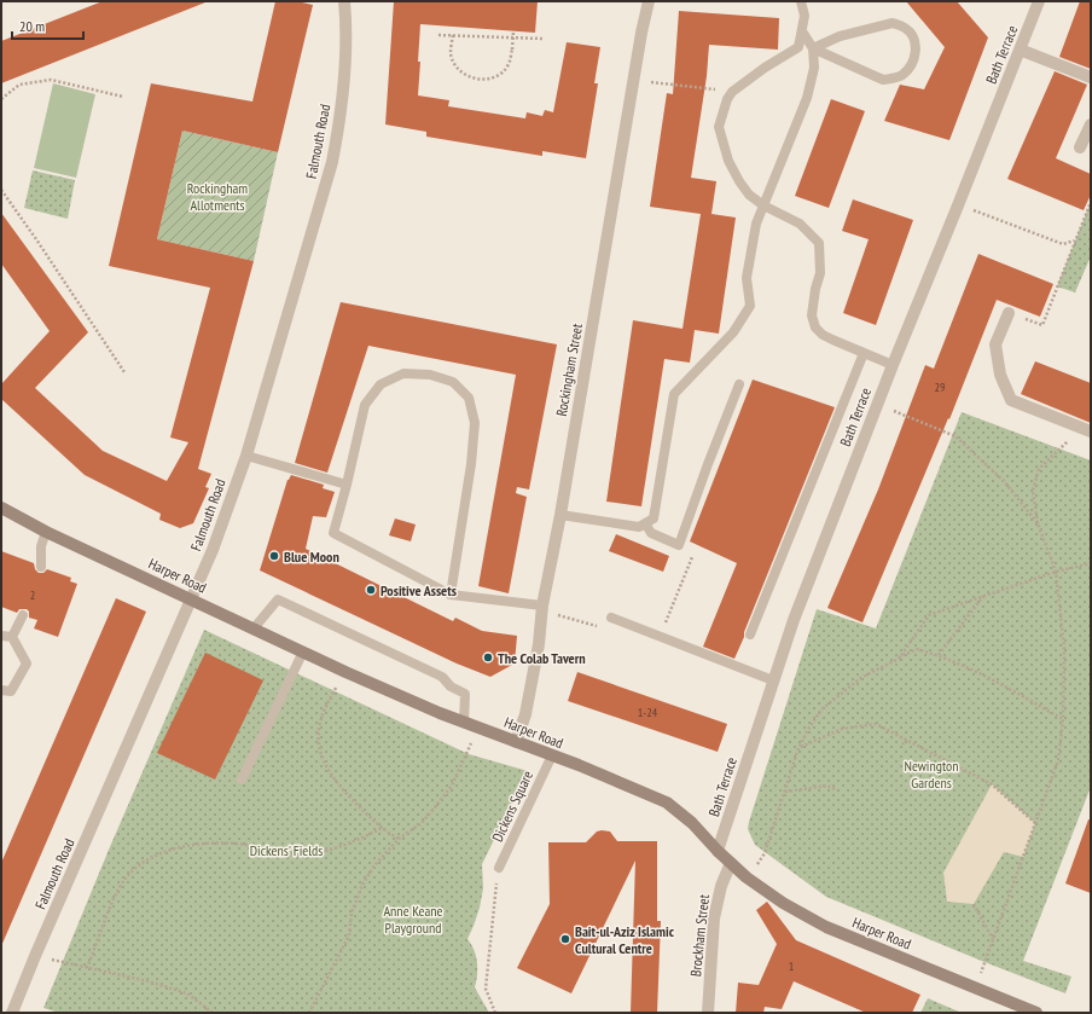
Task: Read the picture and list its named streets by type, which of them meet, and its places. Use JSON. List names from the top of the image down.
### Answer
{
  "streets": {
    "main road": ["Harper Road"],
    "street": [
      "Bath Terrace",
      "Falmouth Road",
      "Rockingham Street",
      "Brockham Street"
    ],
    "lane": ["Dickens Square"]
  },
  "crossings": [
    ["Bath Terrace", "Harper Road"],
    ["Falmouth Road", "Harper Road"],
    ["Rockingham Street", "Harper Road"],
    ["Harper Road", "Dickens Square"],
    ["Harper Road", "Brockham Street"]
  ],
  "parks": [
    "Rockingham Allotments",
    "Newington Gardens",
    "Dickens' Fields",
    "Anne Keane Playground"
  ],
  "places": [
    "Blue Moon",
    "Positive Assets",
    "The Colab Tavern",
    "Bait-ul-Aziz Islamic Cultural Centre"
  ],
  "house_numbers": [
    "29",
    "2",
    "1-24",
    "1"
  ],
  "scale_bar": "20 m"
}
